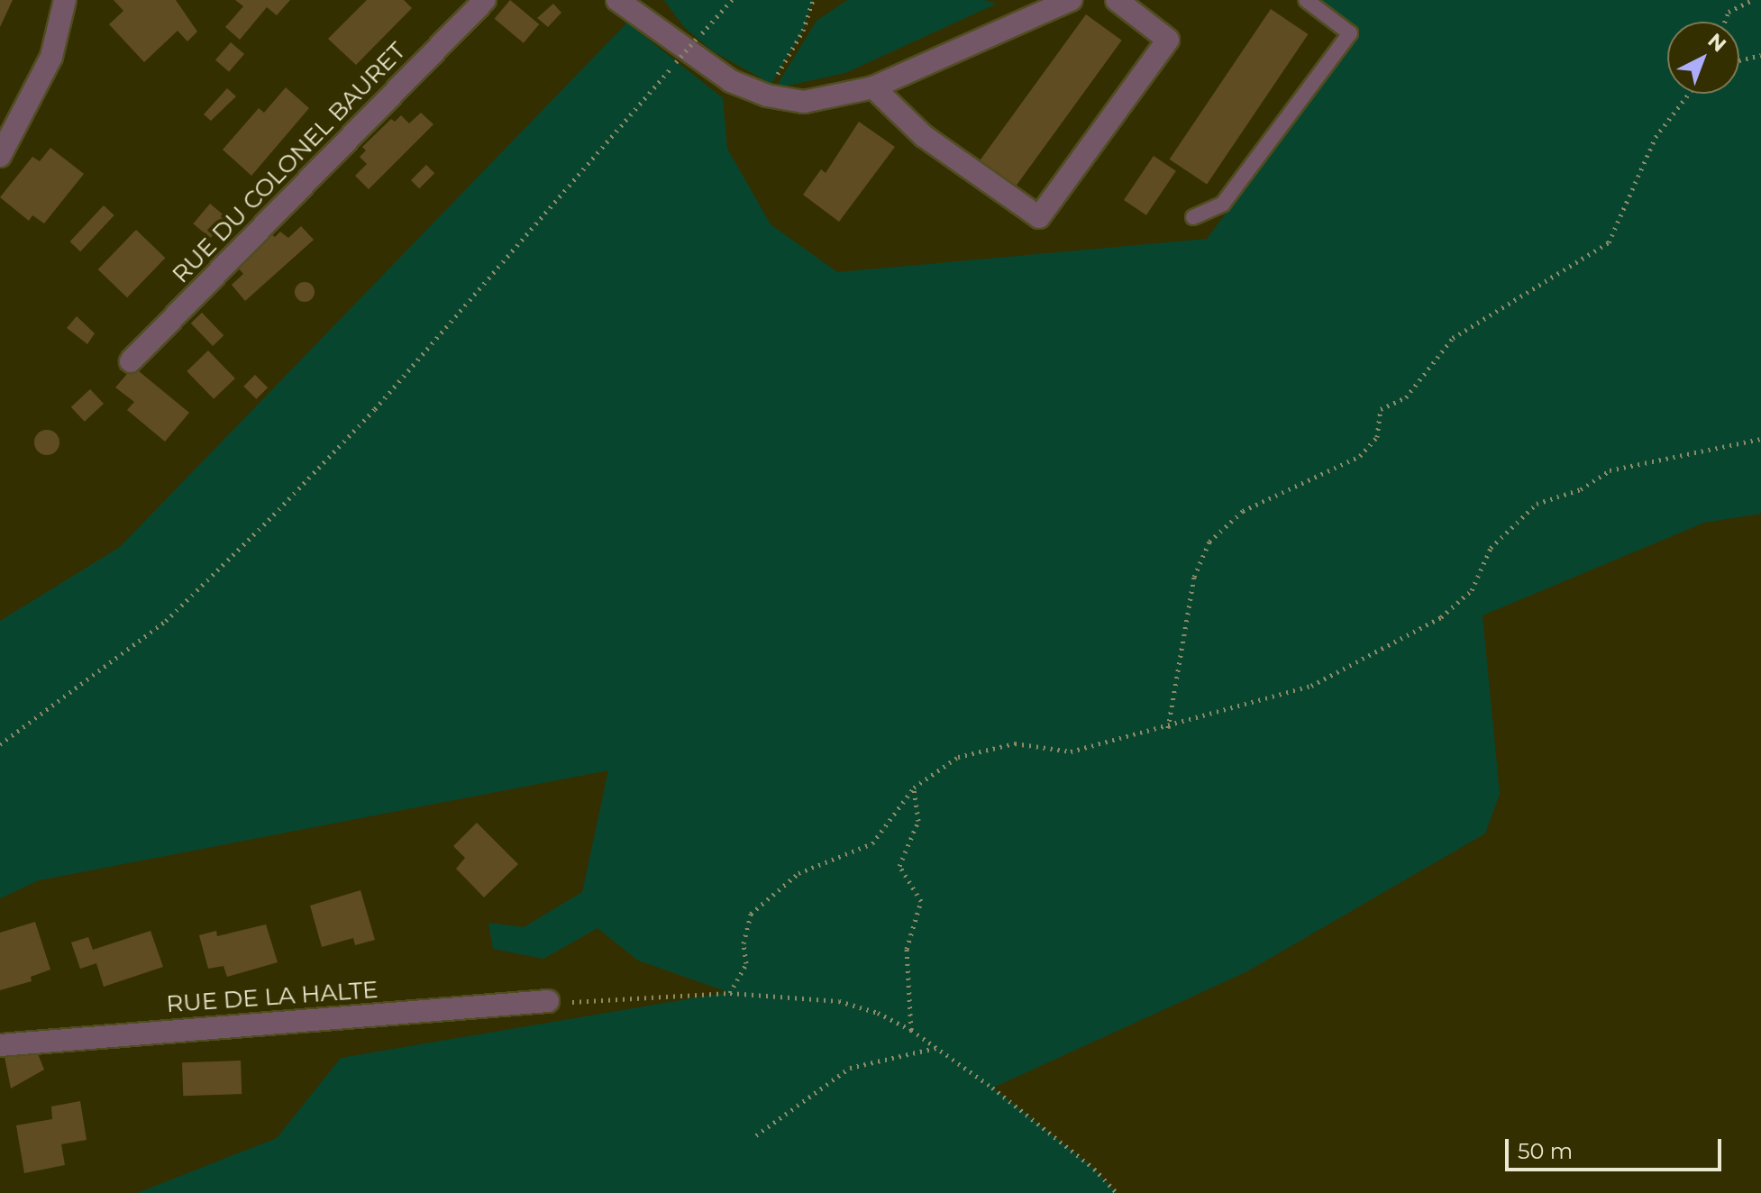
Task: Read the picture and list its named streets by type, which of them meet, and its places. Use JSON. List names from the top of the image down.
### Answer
{
  "streets": {
    "street": ["RUE DU COLONEL BAURET", "RUE DE LA HALTE"]
  },
  "scale_bar": "50 m",
  "north": "top right"
}
